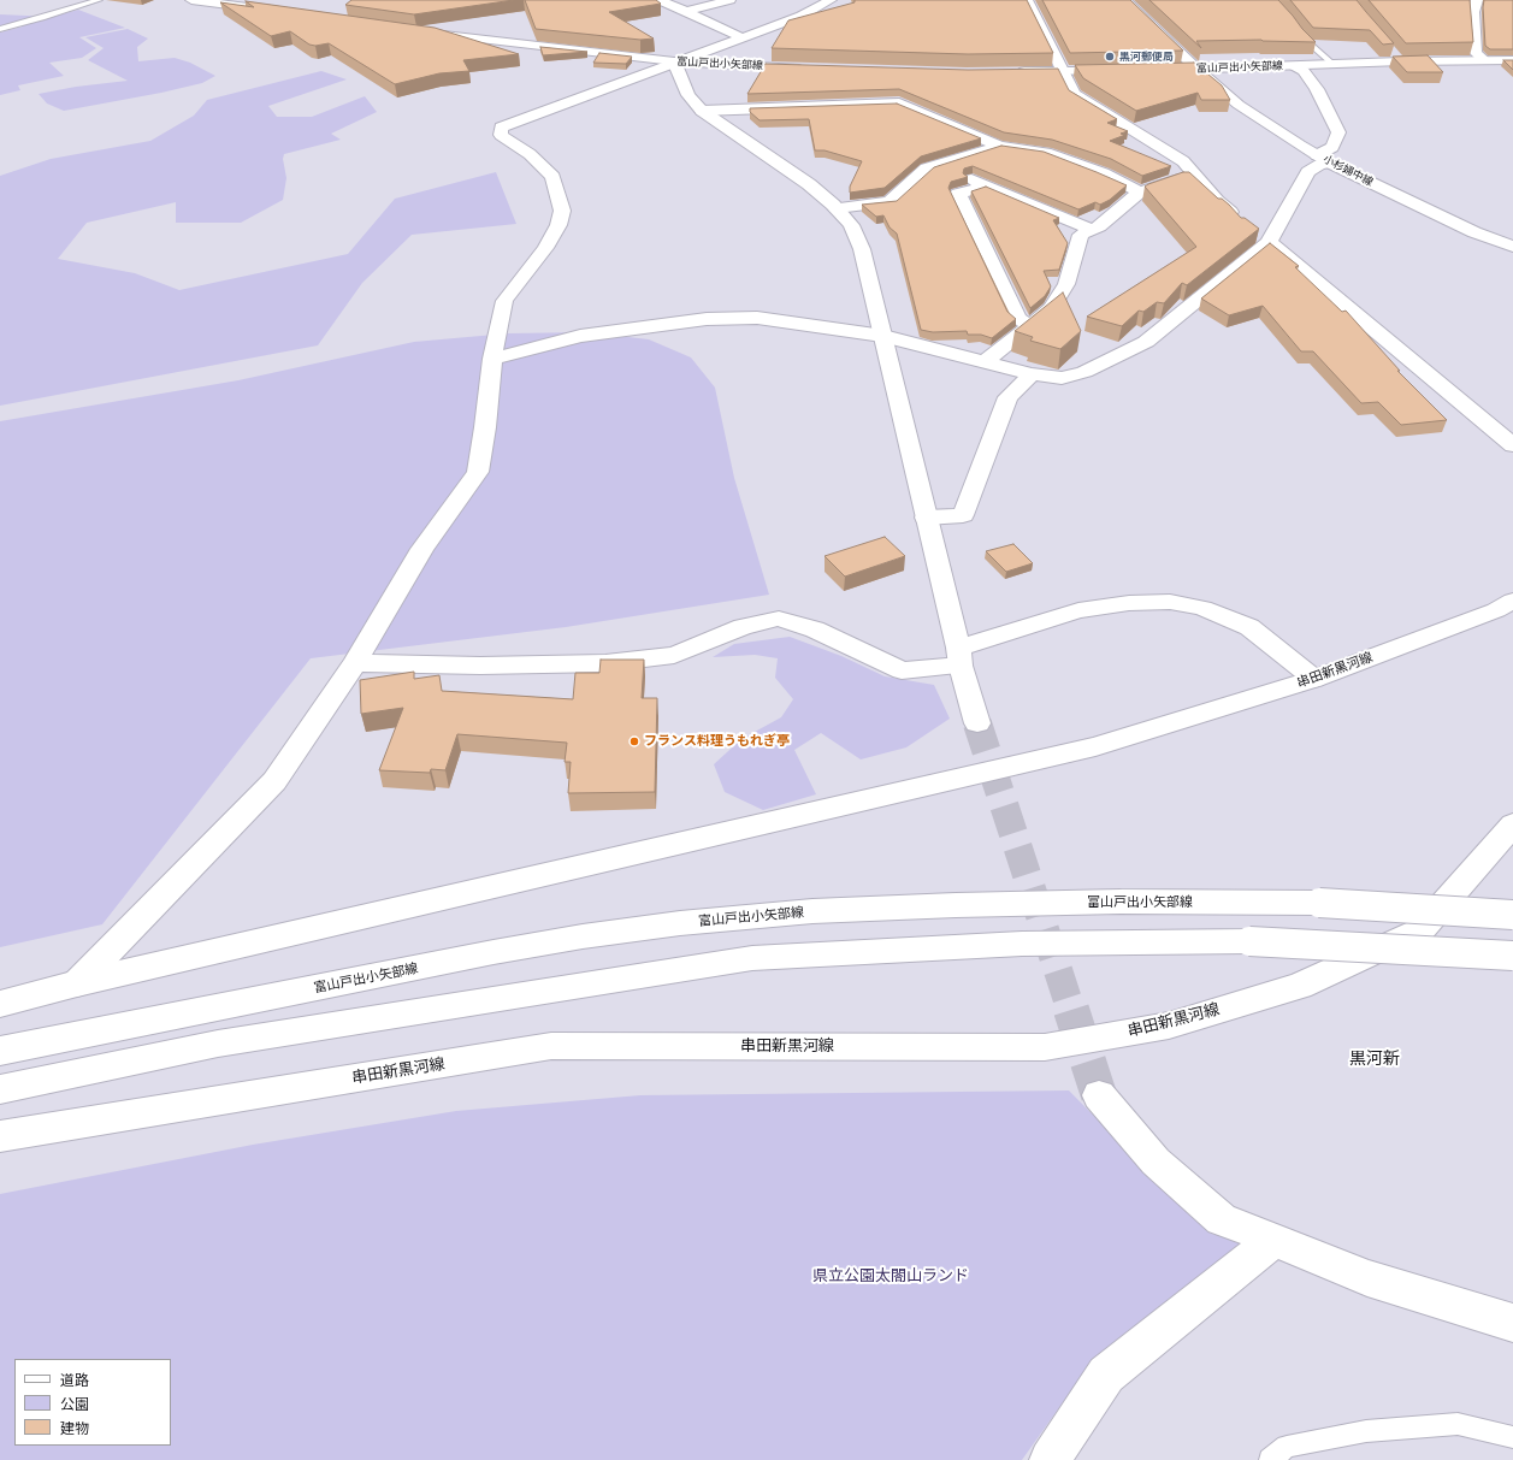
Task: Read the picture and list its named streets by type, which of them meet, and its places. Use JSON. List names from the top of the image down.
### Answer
{
  "streets": {
    "street": ["富山戸出小矢部線", "小杉婦中線", "串田新黒河線"]
  },
  "crossings": [
    ["富山戸出小矢部線", "小杉婦中線"]
  ],
  "districts": ["黒河新"],
  "parks": ["県立公園太閤山ランド"],
  "places": ["黒河郵便局", "フランス料理うもれぎ亭"],
  "legend": ["道路", "公園", "建物"]
}
